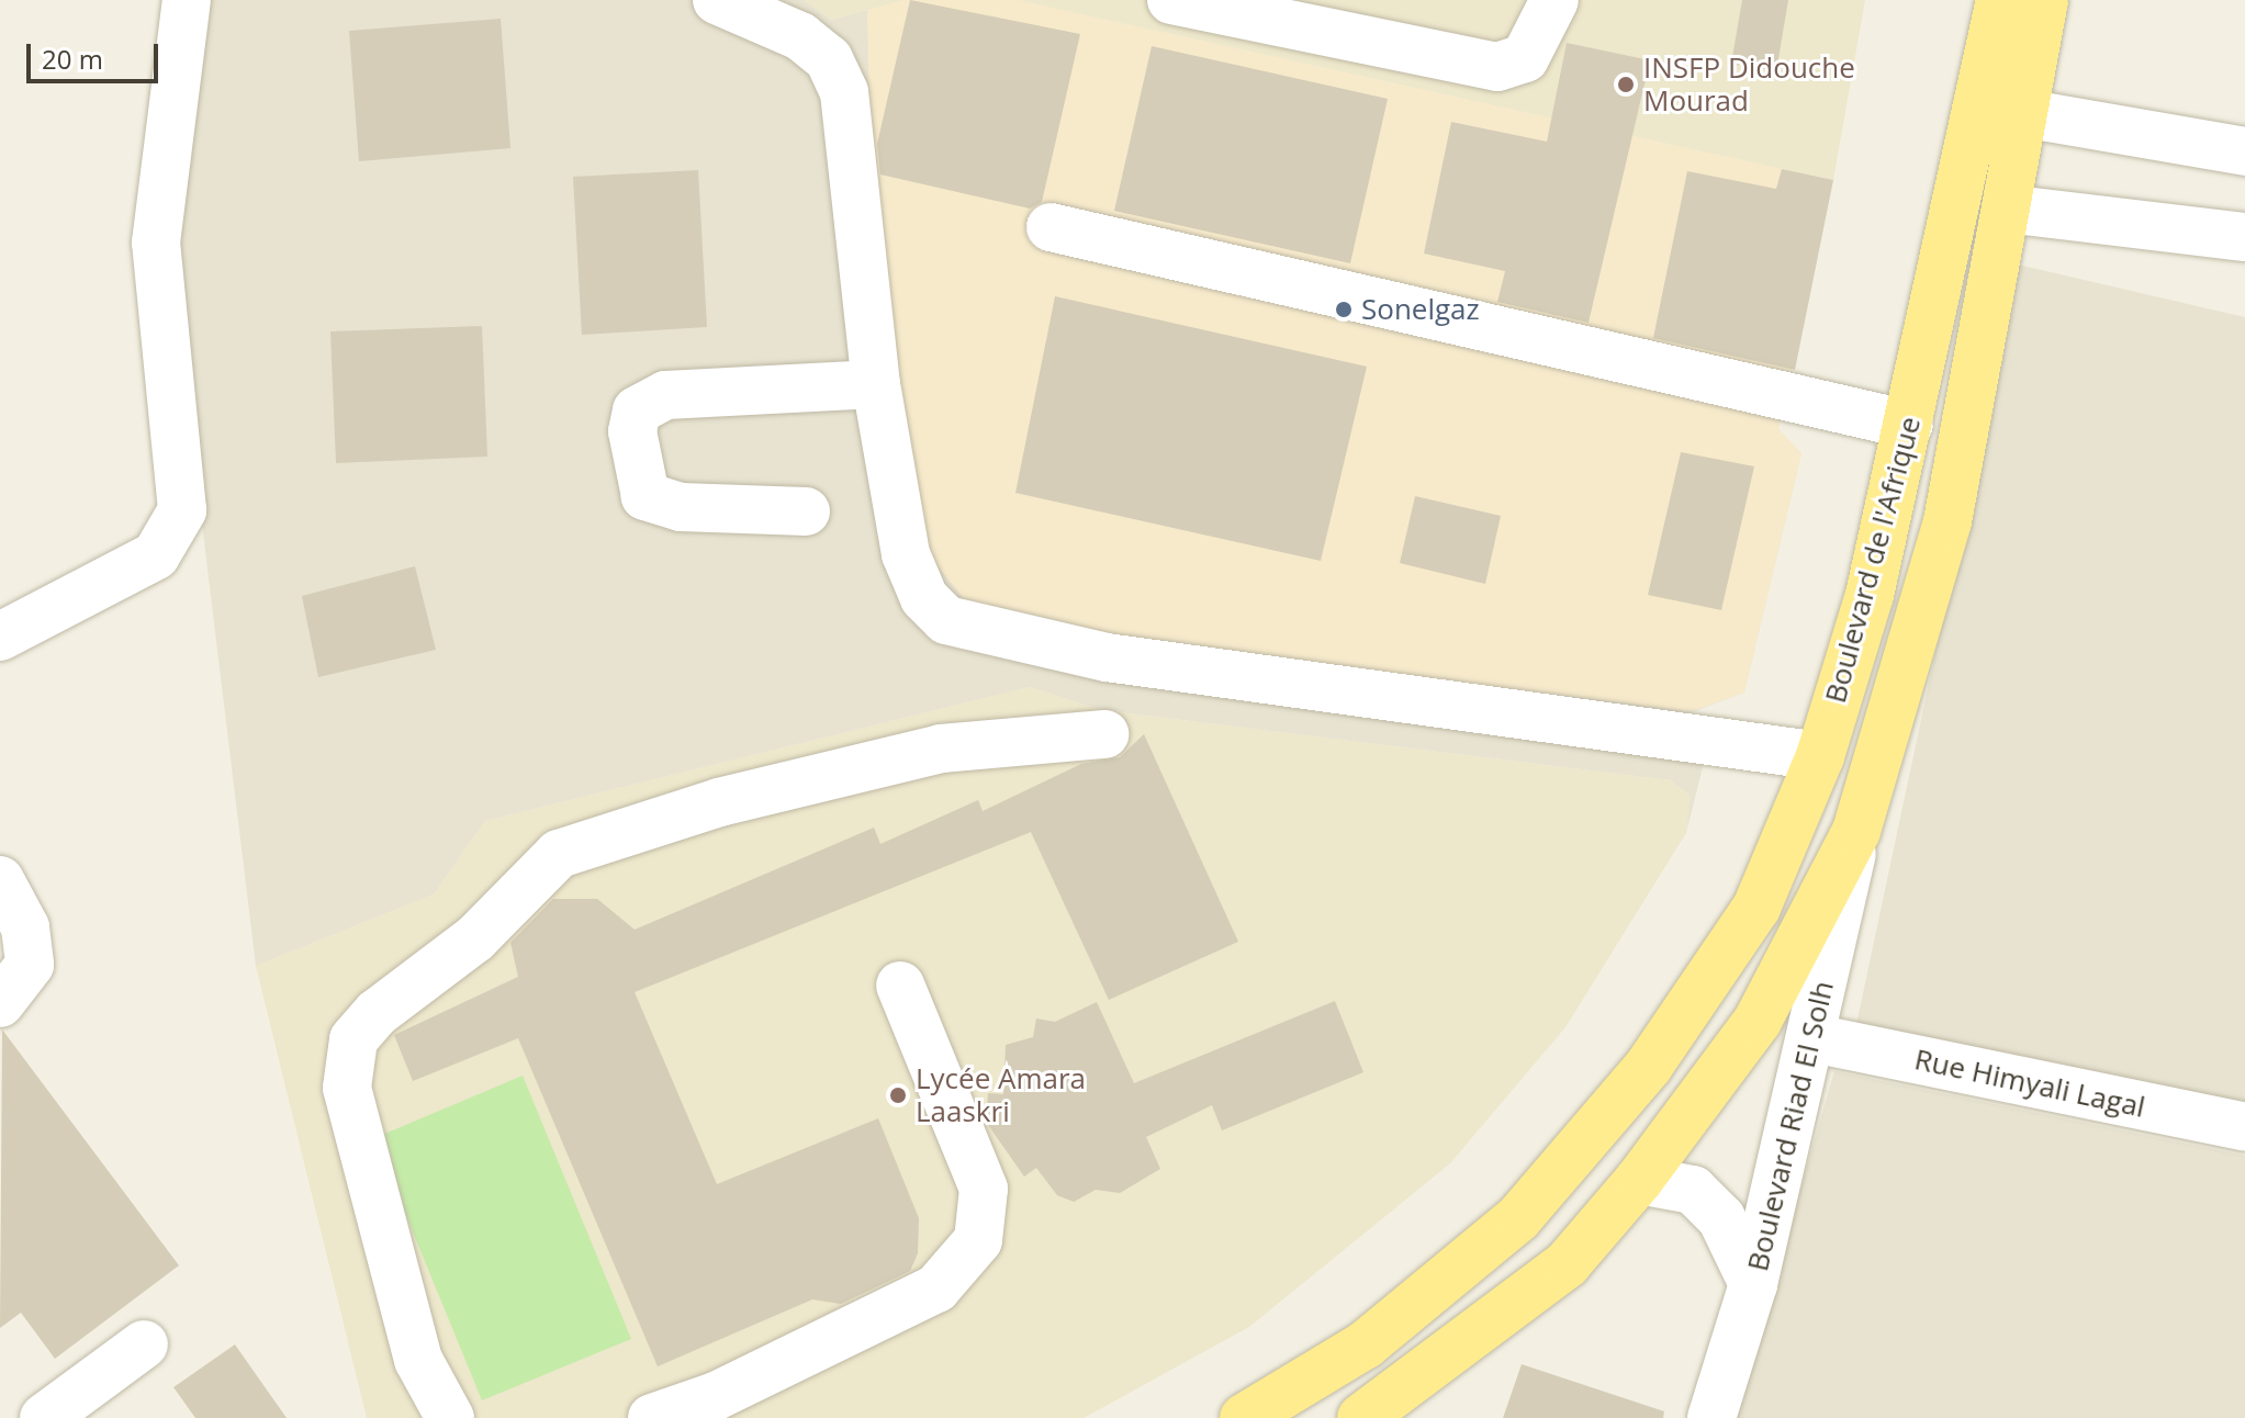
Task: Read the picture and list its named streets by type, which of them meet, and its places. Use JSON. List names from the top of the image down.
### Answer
{
  "streets": {
    "main road": ["Boulevard de l'Afrique"],
    "street": ["Rue Himyali Lagal", "Boulevard Riad El Solh"]
  },
  "crossings": [
    ["Boulevard de l'Afrique", "Boulevard Riad El Solh"],
    ["Rue Himyali Lagal", "Boulevard Riad El Solh"]
  ],
  "places": ["INSFP Didouche Mourad", "Sonelgaz", "Lycée Amara Laaskri"],
  "scale_bar": "20 m"
}
